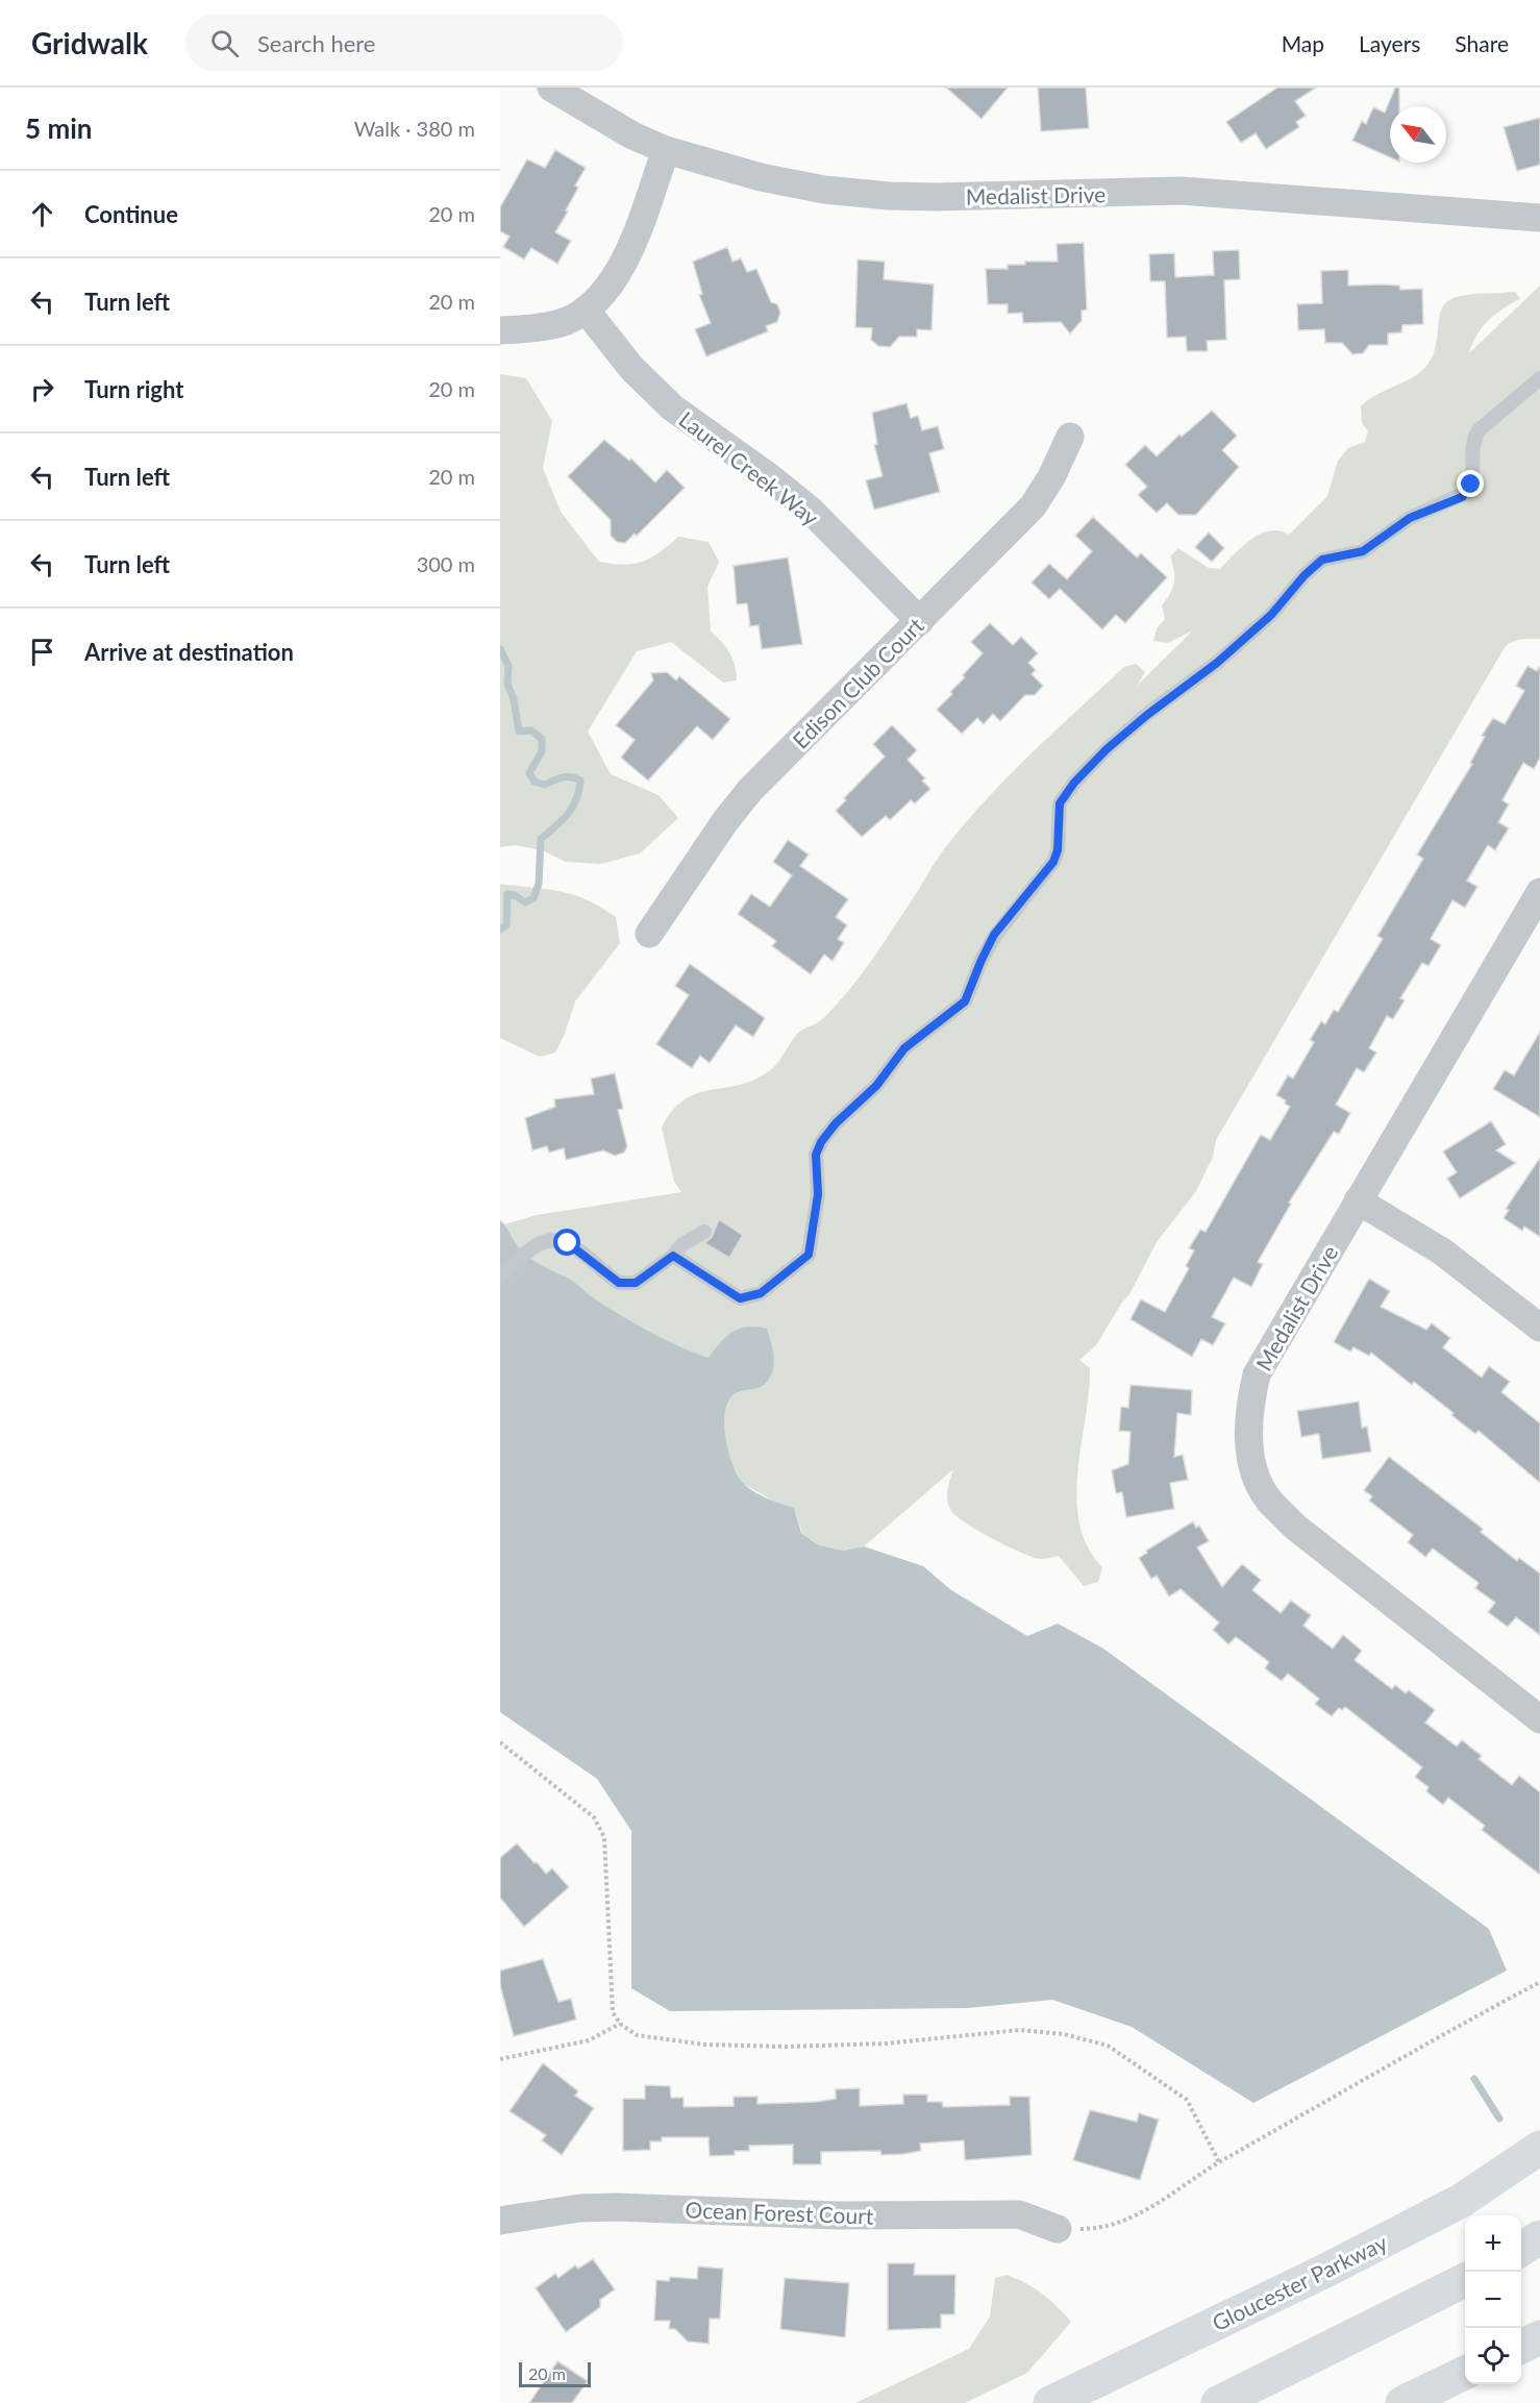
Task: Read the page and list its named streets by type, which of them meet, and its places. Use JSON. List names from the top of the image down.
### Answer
{
  "streets": {
    "main road": ["Gloucester Parkway"],
    "street": [
      "Medalist Drive",
      "Laurel Creek Way",
      "Edison Club Court",
      "Ocean Forest Court"
    ]
  },
  "crossings": [
    ["Laurel Creek Way", "Edison Club Court"]
  ],
  "scale_bar": "20 m",
  "north": "top left",
  "page": {
    "header": "Gridwalk",
    "search": "Search here",
    "nav": ["Map", "Layers", "Share"],
    "heading": ["5 min", "Walk · 380 m"],
    "list": [
      ["Continue", "20 m"],
      ["Turn left", "20 m"],
      ["Turn right", "20 m"],
      ["Turn left", "20 m"],
      ["Turn left", "300 m"],
      "Arrive at destination"
    ],
    "map_buttons": ["+", "−"],
    "scale": "20 m"
  }
}
